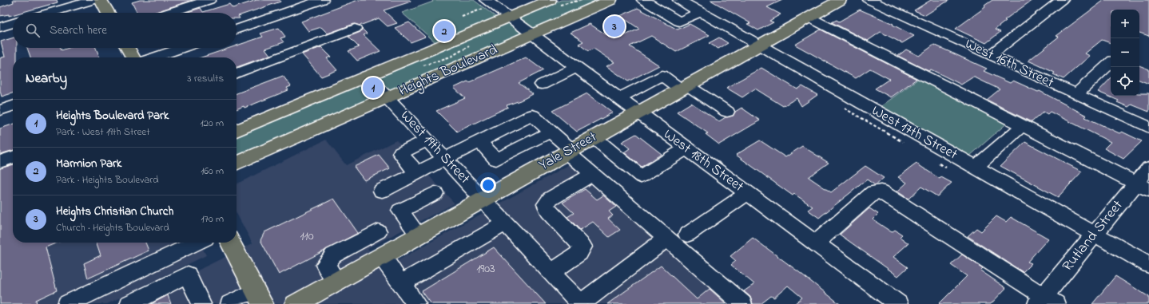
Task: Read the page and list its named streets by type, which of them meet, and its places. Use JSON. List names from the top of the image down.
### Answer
{
  "streets": {
    "main road": ["Heights Boulevard", "Yale Street"],
    "street": [
      "West 16th Street",
      "West 17th Street",
      "West 19th Street",
      "West 18th Street",
      "Rutland Street"
    ]
  },
  "crossings": [
    ["Heights Boulevard", "West 19th Street"],
    ["Heights Boulevard", "West 18th Street"],
    ["West 17th Street", "Yale Street"],
    ["West 17th Street", "Rutland Street"],
    ["West 19th Street", "Yale Street"],
    ["Yale Street", "West 18th Street"]
  ],
  "house_numbers": ["110", "1903"],
  "page": {
    "map_buttons": ["+", "−"],
    "search": "Search here",
    "pins": ["3", "2", "1"],
    "heading": ["Nearby", "3 results"],
    "list": [
      {
        "mark": "1",
        "name": "Heights Boulevard Park",
        "note": "Park · West 19th Street",
        "value": "120 m"
      },
      {
        "mark": "2",
        "name": "Marmion Park",
        "note": "Park · Heights Boulevard",
        "value": "160 m"
      },
      {
        "mark": "3",
        "name": "Heights Christian Church",
        "note": "Church · Heights Boulevard",
        "value": "170 m"
      }
    ]
  }
}
